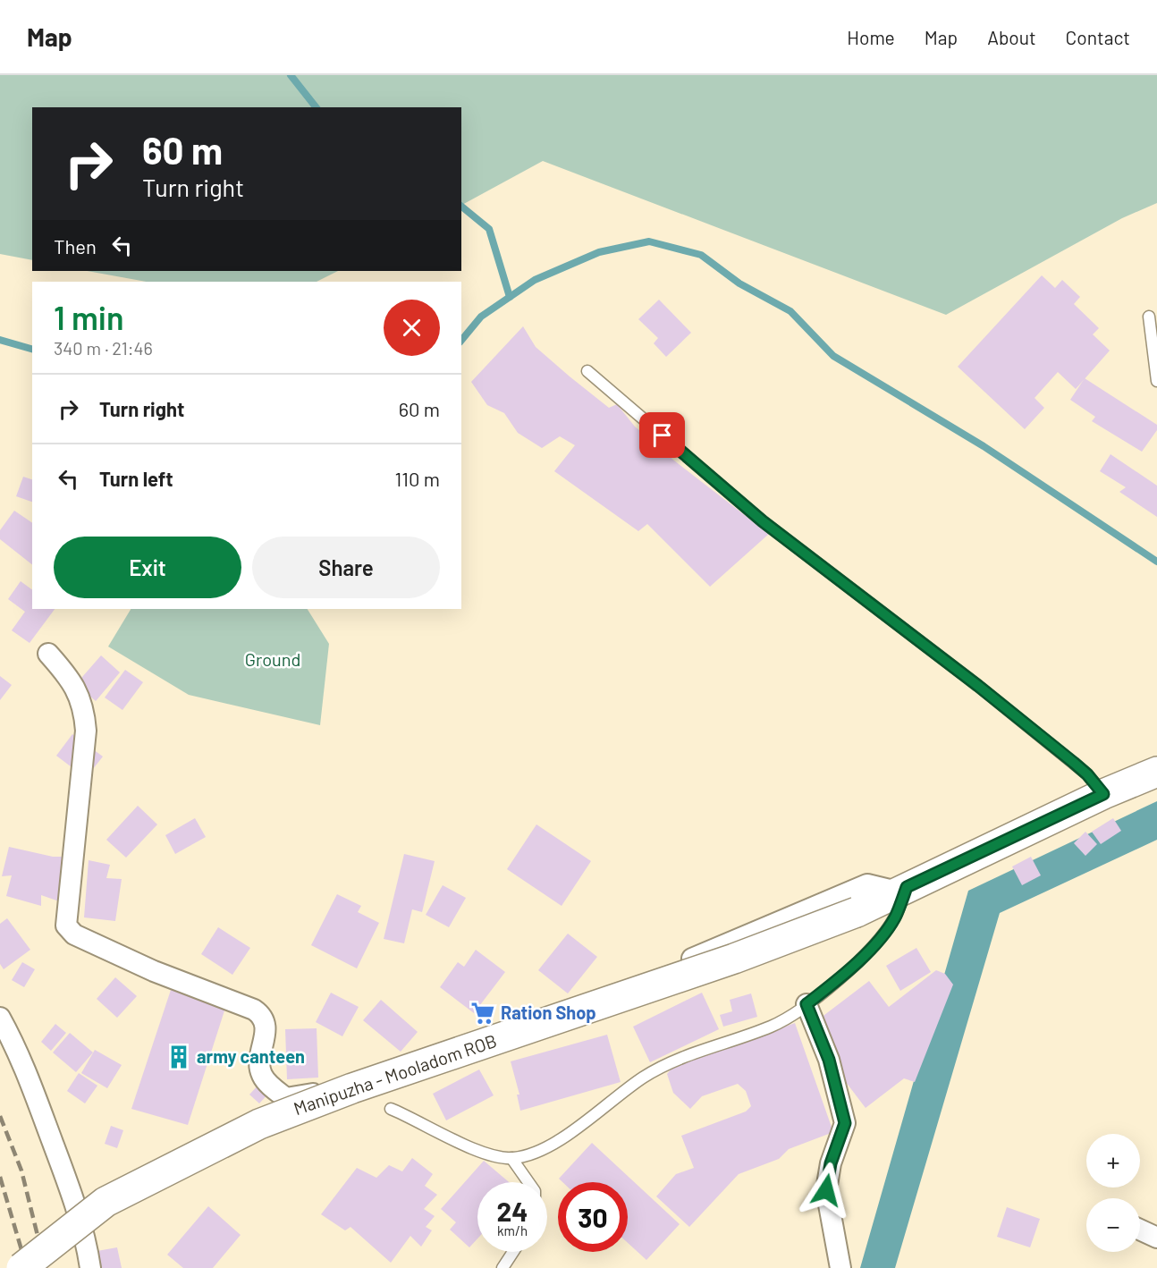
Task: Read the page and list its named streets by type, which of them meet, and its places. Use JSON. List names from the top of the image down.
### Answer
{
  "streets": {
    "main road": ["Manipuzha - Mooladom ROB"]
  },
  "parks": ["Ground"],
  "places": {
    "supermarket": ["Ration Shop"],
    "building": ["army canteen"]
  },
  "page": {
    "header": "Map",
    "nav": [
      "Home",
      "Map",
      "About",
      "Contact"
    ],
    "turn": ["60 m", "Turn right"],
    "then": "Then",
    "heading": ["1 min", "340 m · 21:46"],
    "list": [
      {
        "name": "Turn right",
        "value": "60 m"
      },
      {
        "name": "Turn left",
        "value": "110 m"
      }
    ],
    "buttons": ["Exit", "Share"],
    "map_buttons": ["+", "−"],
    "speed": "24 km/h",
    "limit": "30"
  }
}
